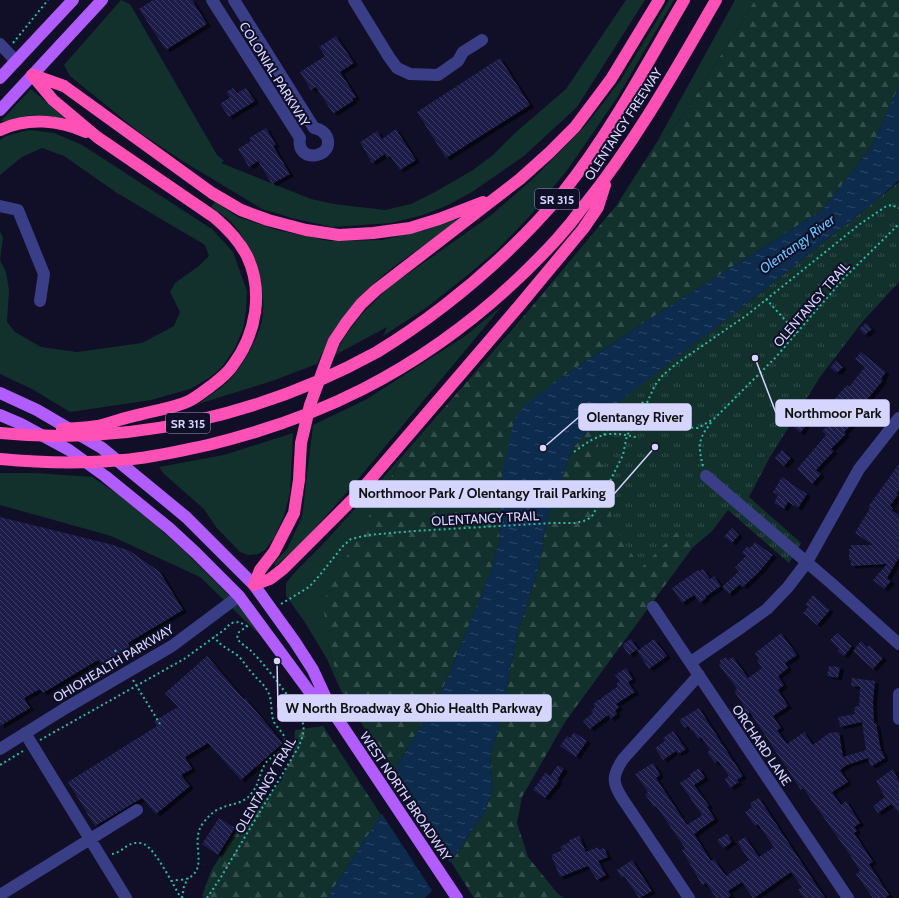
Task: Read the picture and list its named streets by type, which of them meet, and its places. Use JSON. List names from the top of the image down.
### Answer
{
  "streets": {
    "highway": ["OLENTANGY FREEWAY", "SR 315"],
    "main road": ["WEST NORTH BROADWAY"],
    "street": ["COLONIAL PARKWAY", "OHIOHEALTH PARKWAY", "ORCHARD LANE"],
    "path": ["OLENTANGY TRAIL"]
  },
  "crossings": [
    ["OHIOHEALTH PARKWAY", "WEST NORTH BROADWAY"]
  ],
  "water": ["Olentangy River"],
  "places": [
    "Northmoor Park",
    "Northmoor Park / Olentangy Trail Parking",
    "Olentangy River",
    "W North Broadway & Ohio Health Parkway"
  ]
}
